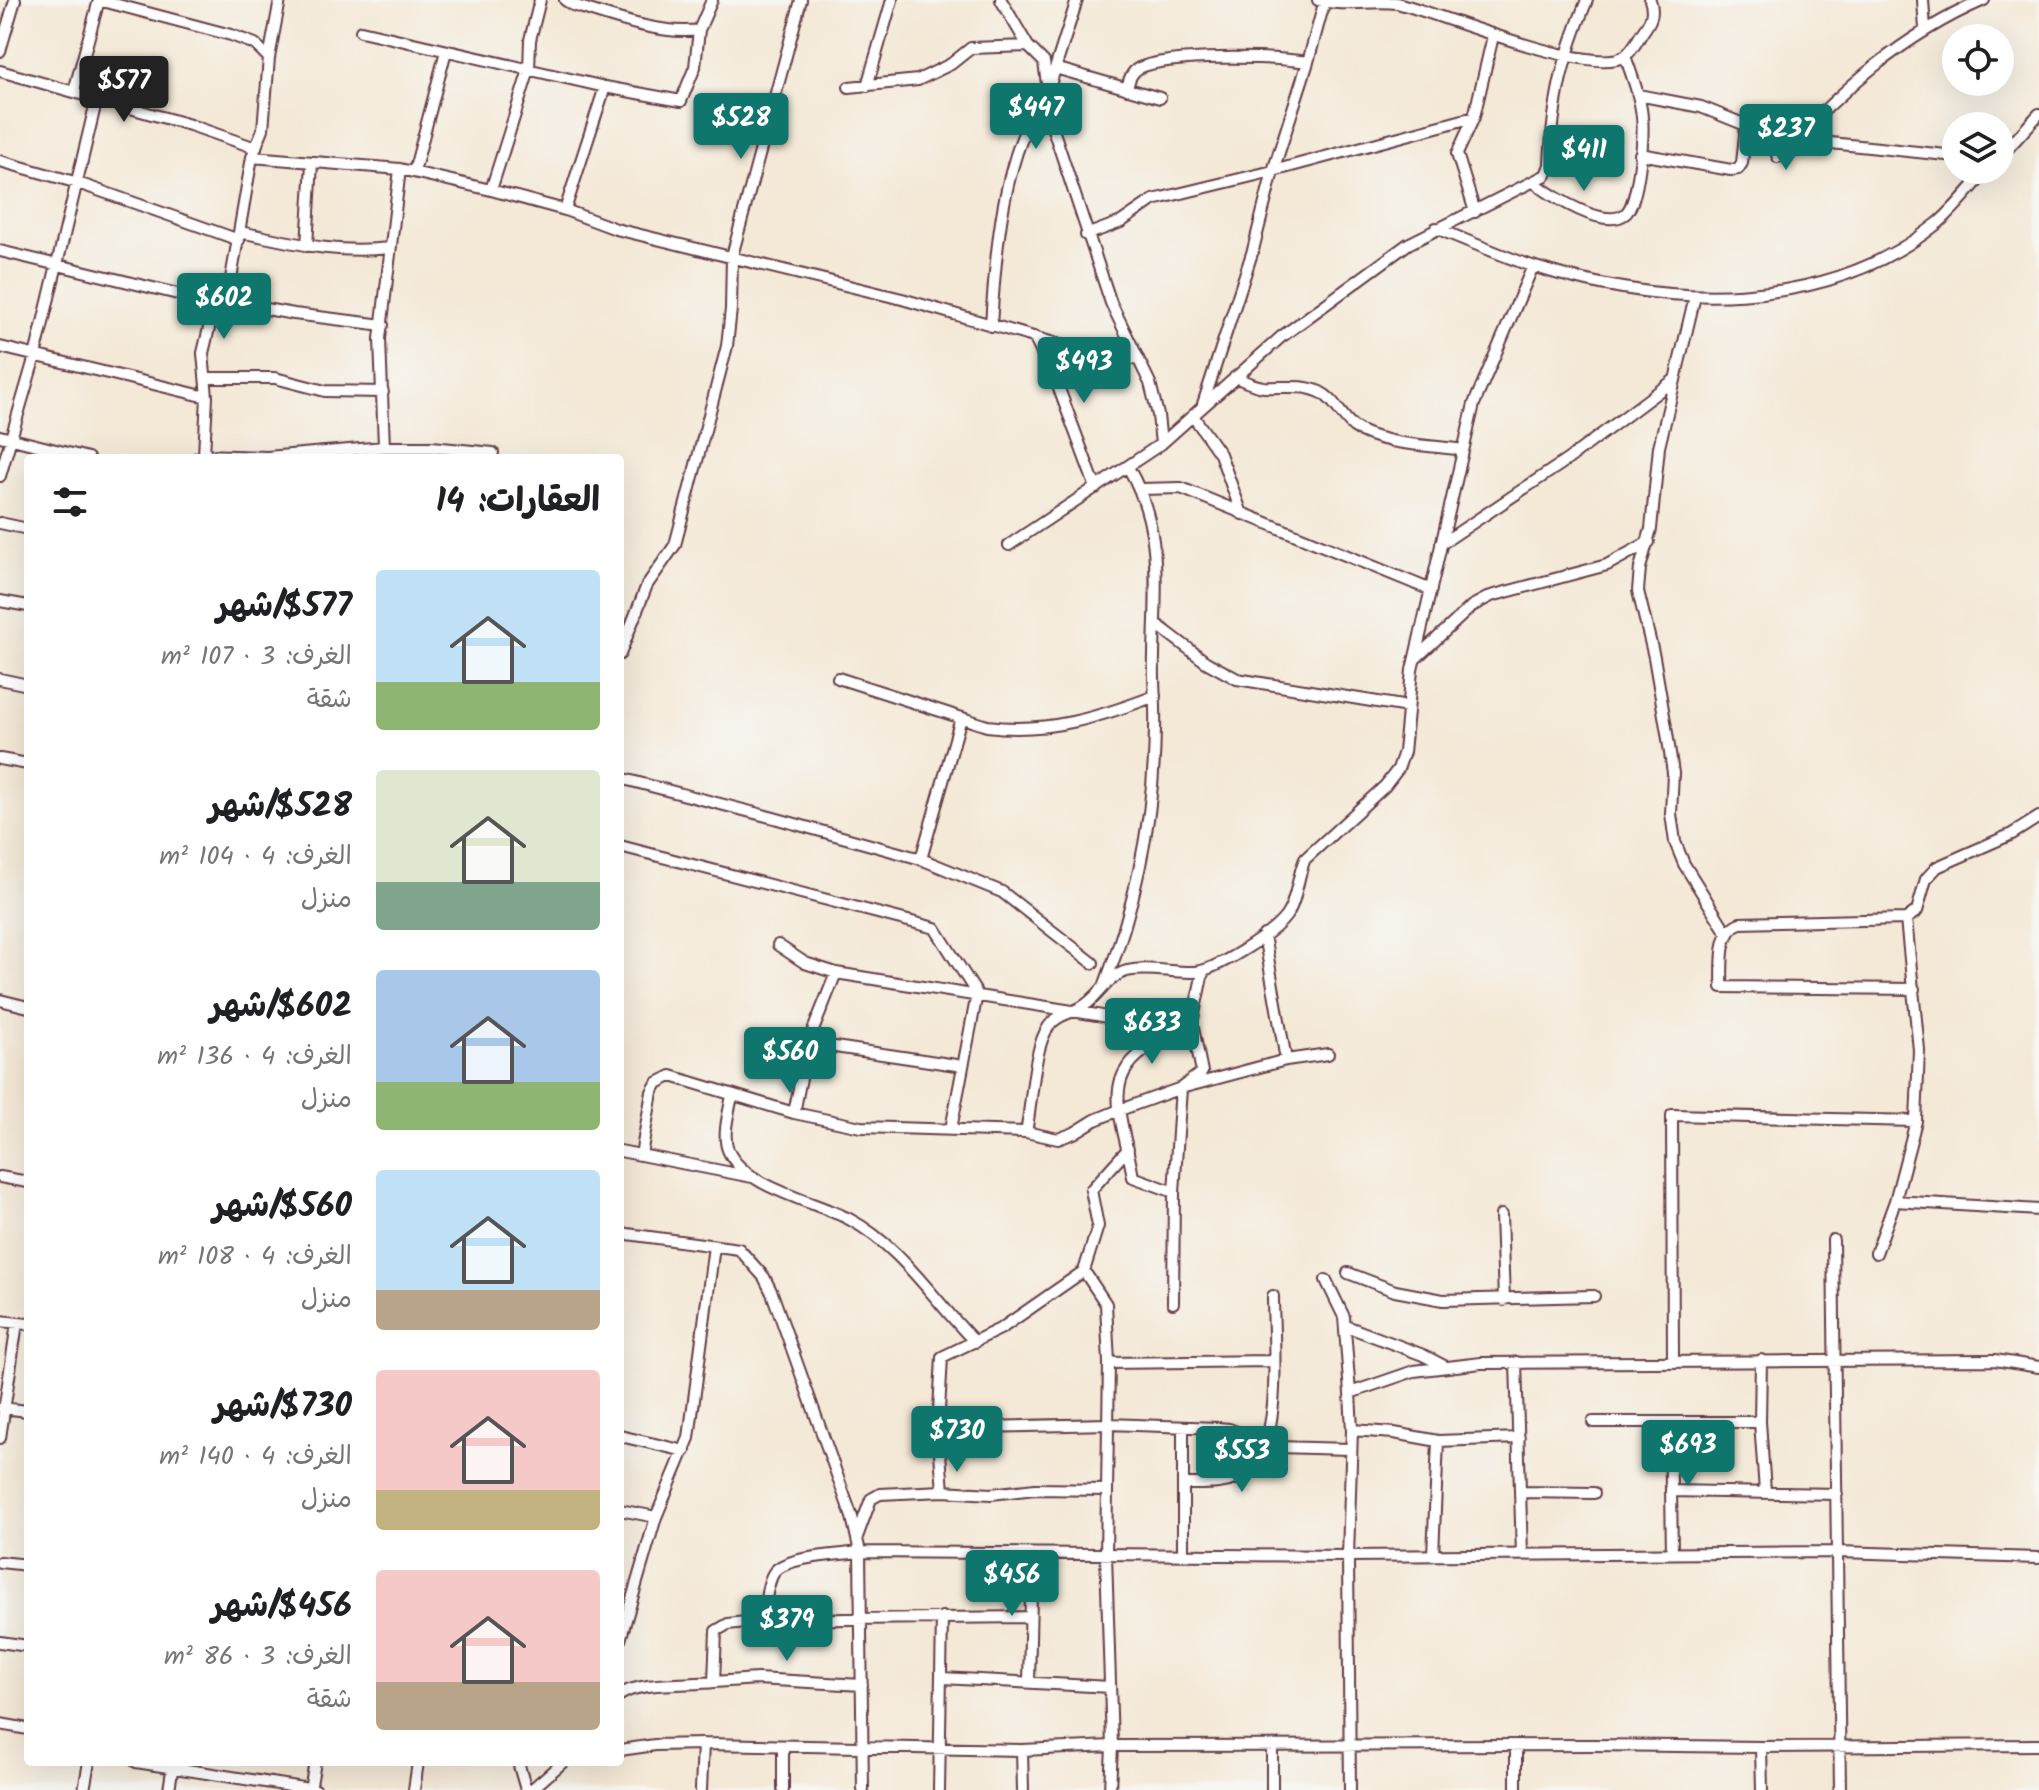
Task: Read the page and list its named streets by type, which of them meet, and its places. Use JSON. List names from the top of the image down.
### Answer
{
  "page": {
    "price": [
      "$577",
      "$447",
      "$528",
      "$237",
      "$411",
      "$602",
      "$493",
      "$633",
      "$560",
      "$730",
      "$693",
      "$553",
      "$456",
      "$379"
    ],
    "heading": "العقارات: 14",
    "list": [
      {
        "name": "$577/شهر",
        "note": "الغرف: 3 · 107 m² · شقة"
      },
      {
        "name": "$528/شهر",
        "note": "الغرف: 4 · 104 m² · منزل"
      },
      {
        "name": "$602/شهر",
        "note": "الغرف: 4 · 136 m² · منزل"
      },
      {
        "name": "$560/شهر",
        "note": "الغرف: 4 · 108 m² · منزل"
      },
      {
        "name": "$730/شهر",
        "note": "الغرف: 4 · 140 m² · منزل"
      },
      {
        "name": "$456/شهر",
        "note": "الغرف: 3 · 86 m² · شقة"
      }
    ]
  }
}
